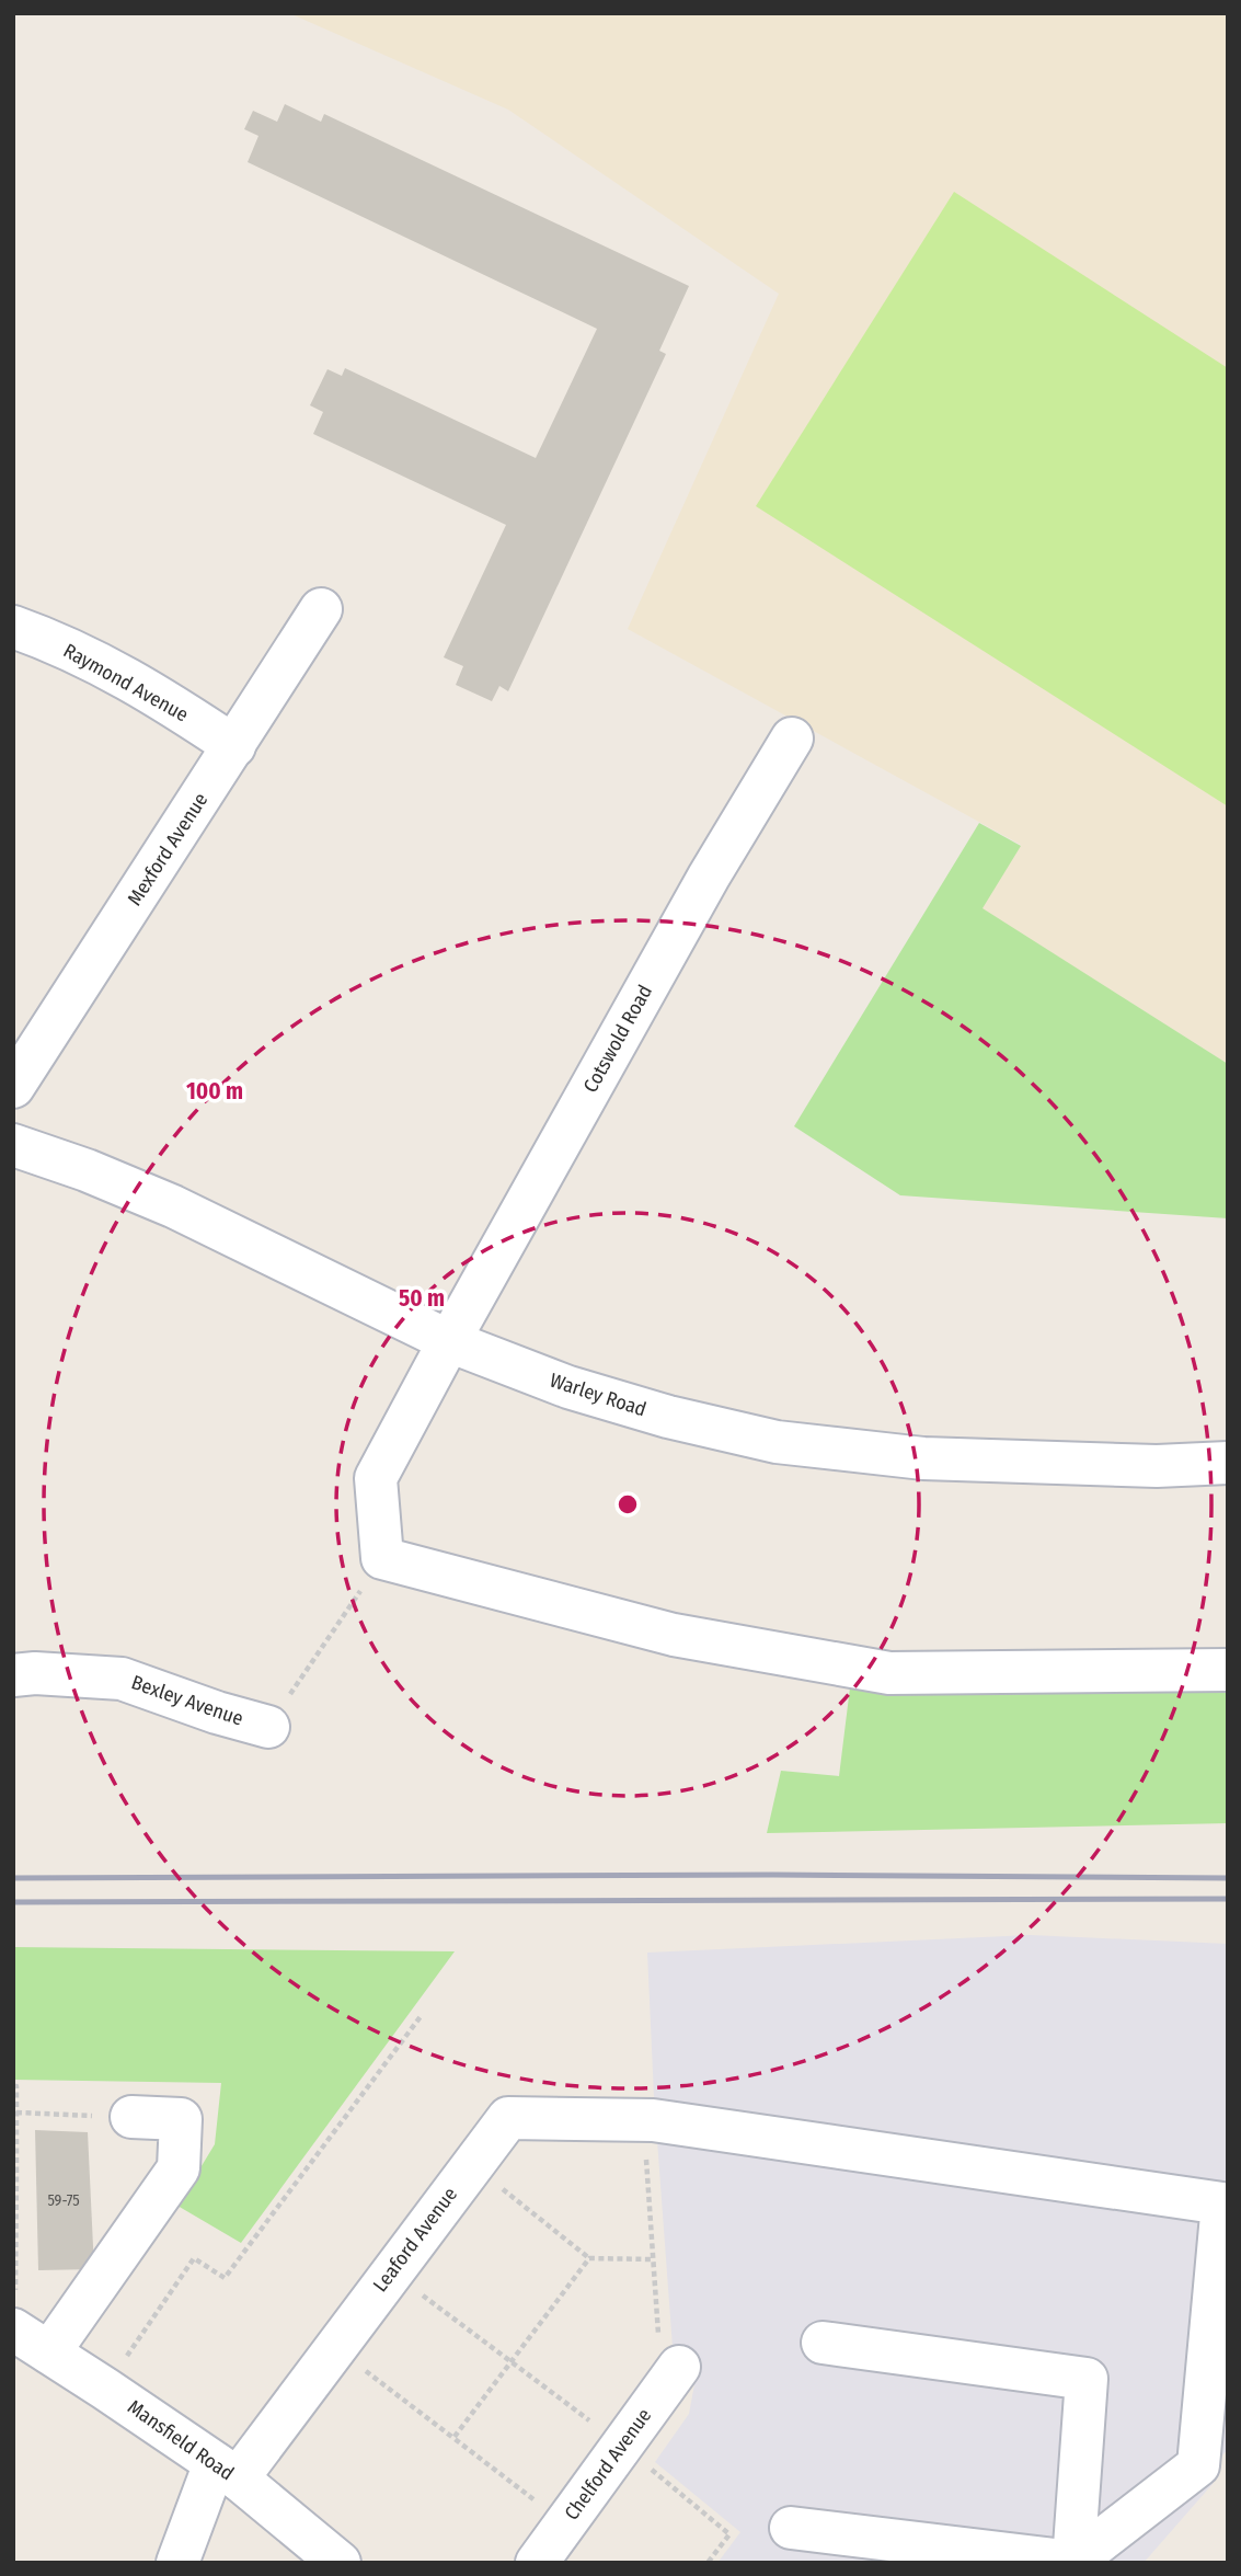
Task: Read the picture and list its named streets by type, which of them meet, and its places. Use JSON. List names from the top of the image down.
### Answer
{
  "streets": {
    "street": [
      "Raymond Avenue",
      "Mexford Avenue",
      "Cotswold Road",
      "Warley Road",
      "Bexley Avenue",
      "Leaford Avenue",
      "Mansfield Road",
      "Chelford Avenue"
    ]
  },
  "crossings": [
    ["Raymond Avenue", "Mexford Avenue"],
    ["Cotswold Road", "Warley Road"],
    ["Leaford Avenue", "Mansfield Road"]
  ],
  "house_numbers": ["59-75"],
  "rings": ["100 m", "50 m"]
}
